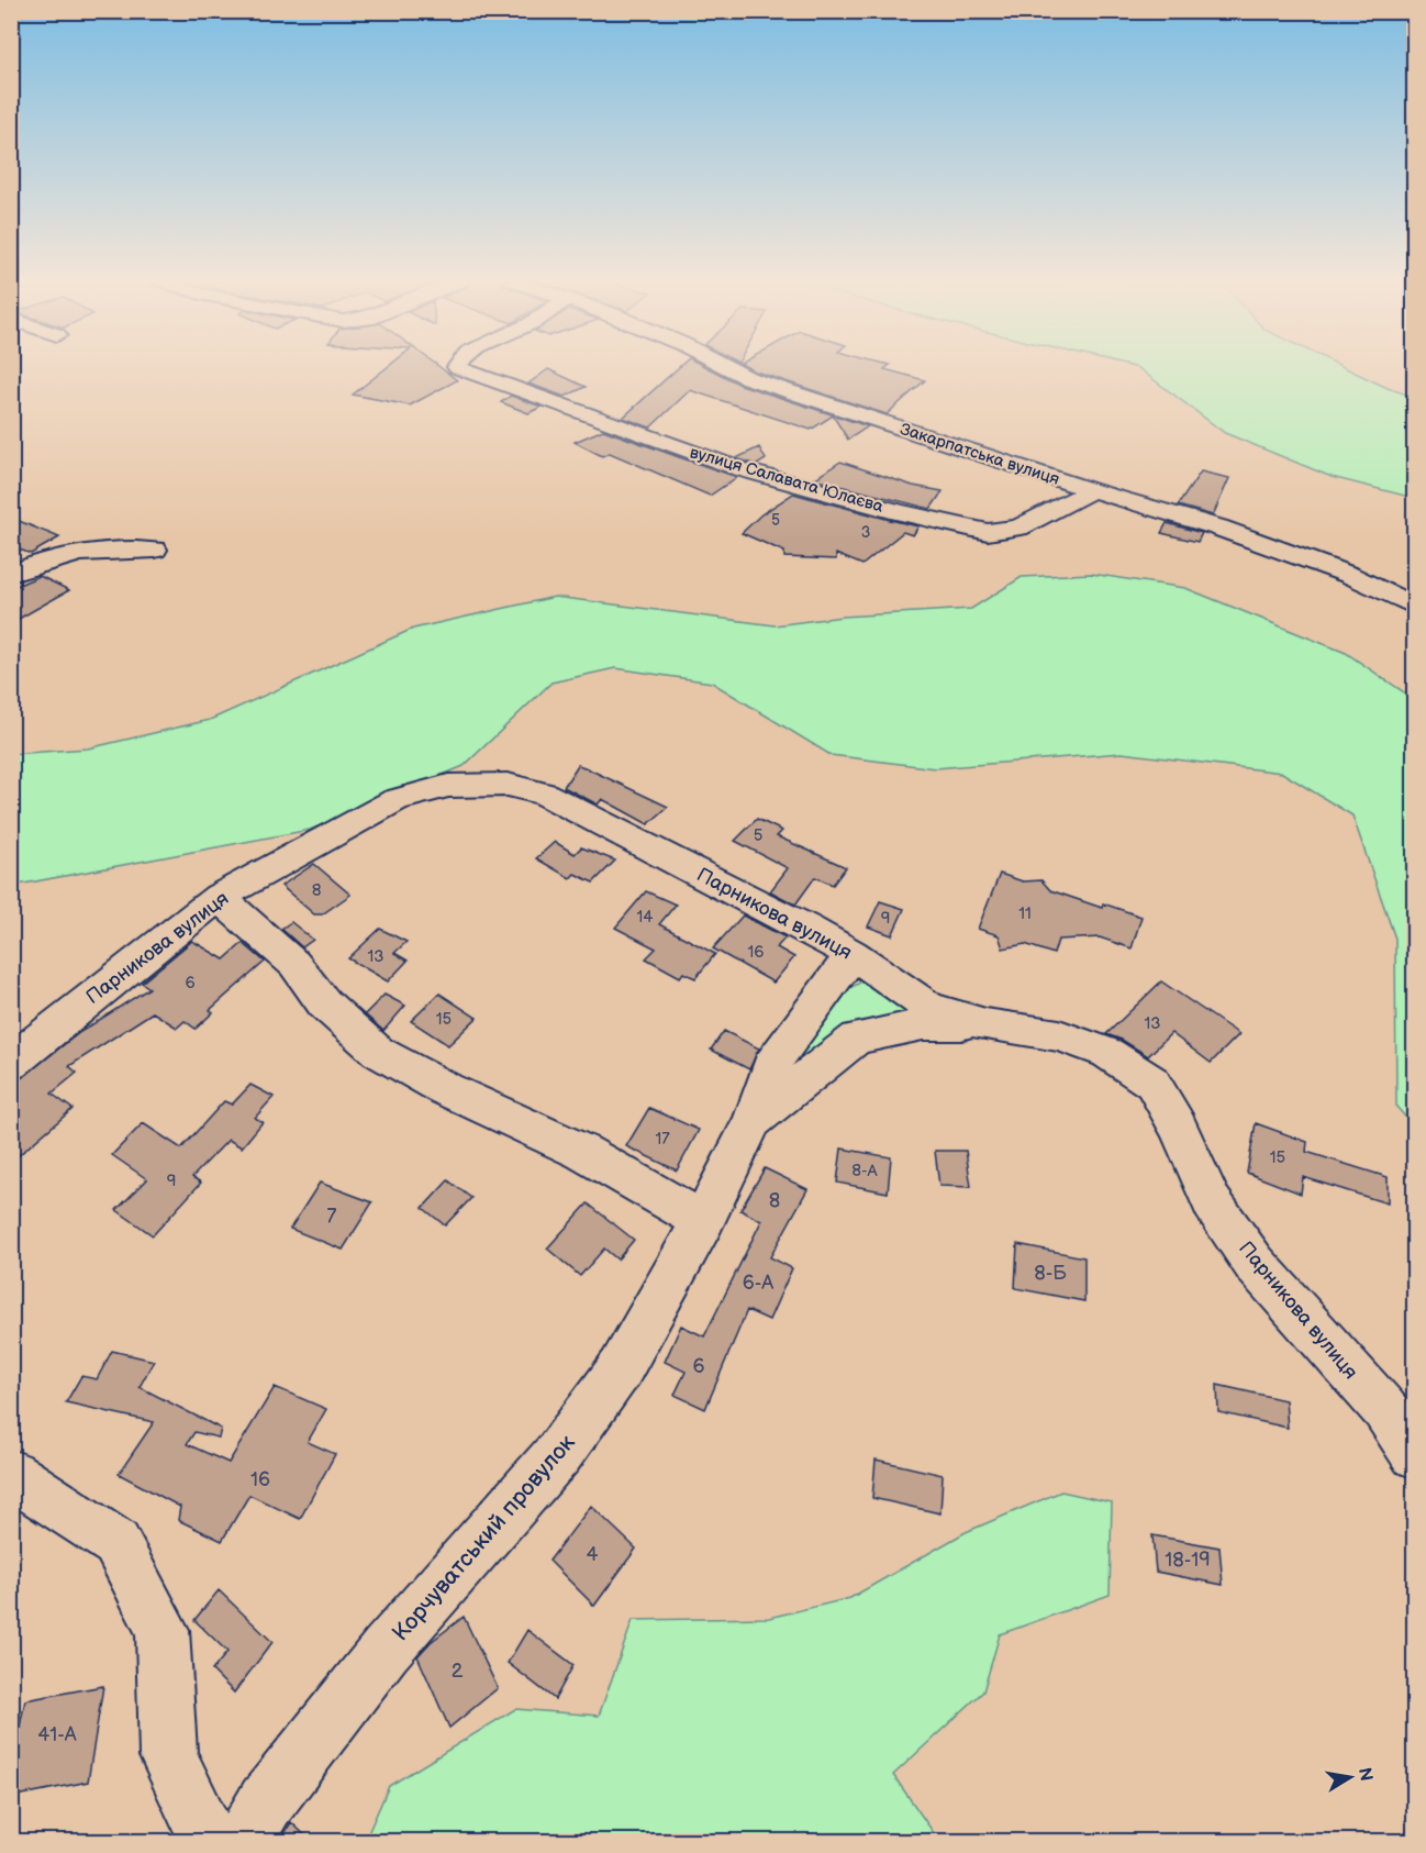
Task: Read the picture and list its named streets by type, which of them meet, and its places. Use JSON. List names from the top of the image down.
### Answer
{
  "streets": {
    "street": [
      "Закарпатська вулиця",
      "вулиця Салавата Юлаєва",
      "Парникова вулиця",
      "Корчуватський провулок"
    ]
  },
  "crossings": [
    ["Закарпатська вулиця", "вулиця Салавата Юлаєва"],
    ["Парникова вулиця", "Корчуватський провулок"]
  ],
  "house_numbers": [
    "5",
    "3",
    "5",
    "8",
    "11",
    "14",
    "9",
    "16",
    "13",
    "6",
    "15",
    "13",
    "17",
    "15",
    "8-А",
    "9",
    "8",
    "7",
    "8-Б",
    "6-А",
    "6",
    "16",
    "4",
    "18-19",
    "2",
    "41-А"
  ],
  "north": "right"
}
